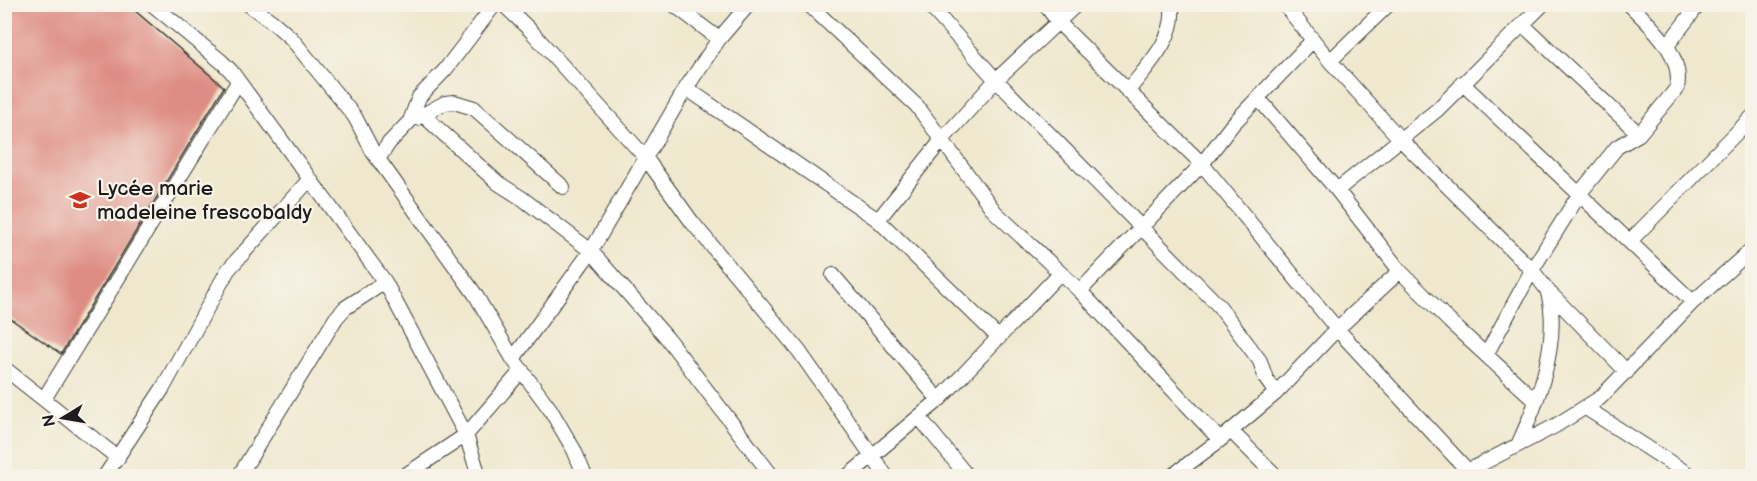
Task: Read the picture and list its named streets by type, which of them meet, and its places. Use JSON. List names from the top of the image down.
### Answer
{
  "places": {
    "school or university": ["Lycée marie madeleine frescobaldy"]
  },
  "north": "left"
}
